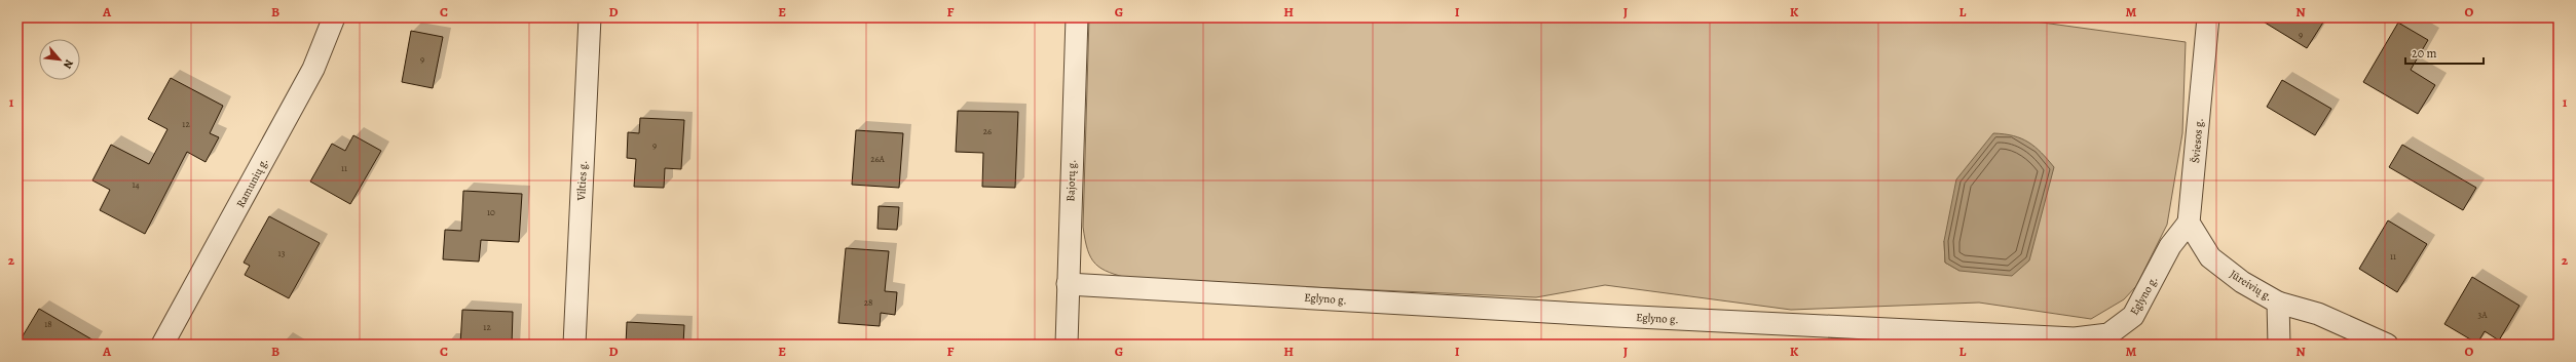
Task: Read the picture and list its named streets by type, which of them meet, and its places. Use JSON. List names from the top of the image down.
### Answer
{
  "streets": {
    "street": [
      "Šviesos g.",
      "Vilties g.",
      "Bajorų g.",
      "Ramunių g.",
      "Jūreivių g.",
      "Eglyno g."
    ]
  },
  "crossings": [
    ["Šviesos g.", "Jūreivių g."],
    ["Šviesos g.", "Eglyno g."],
    ["Bajorų g.", "Eglyno g."],
    ["Jūreivių g.", "Eglyno g."]
  ],
  "house_numbers": [
    "9",
    "9",
    "12",
    "26",
    "9",
    "26A",
    "11",
    "14",
    "10",
    "13",
    "11",
    "28",
    "3A",
    "18",
    "12"
  ],
  "scale_bar": "20 m",
  "north": "bottom right",
  "grid": {
    "columns": [
      "A",
      "B",
      "C",
      "D",
      "E",
      "F",
      "G",
      "H",
      "I",
      "J",
      "K",
      "L",
      "M",
      "N",
      "O"
    ],
    "rows": ["1", "2"]
  }
}
